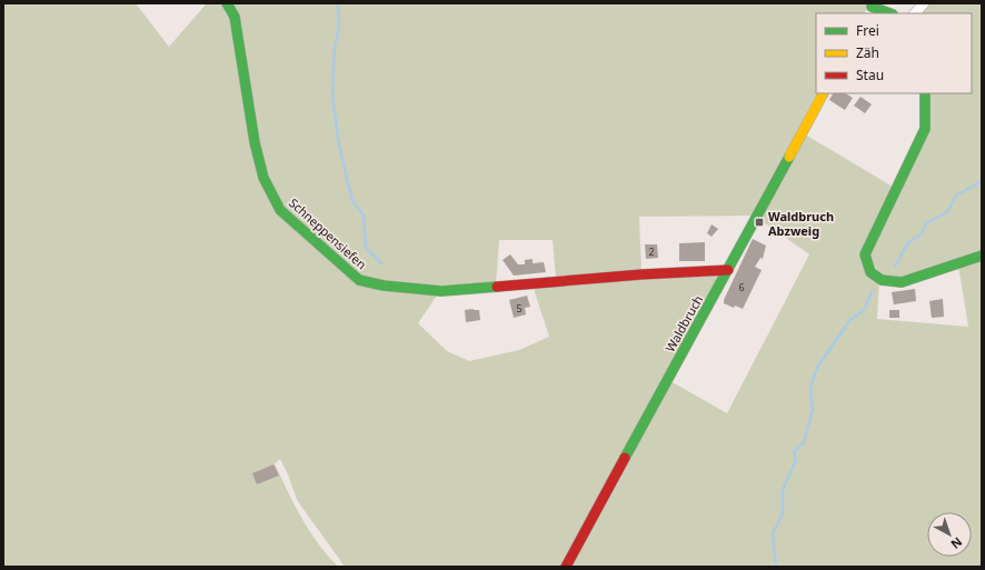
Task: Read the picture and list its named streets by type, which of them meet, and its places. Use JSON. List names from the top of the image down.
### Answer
{
  "streets": {
    "street": ["Schneppensiefen", "Waldbruch"]
  },
  "crossings": [
    ["Schneppensiefen", "Waldbruch"]
  ],
  "places": {
    "transit": ["Waldbruch Abzweig"]
  },
  "house_numbers": ["2", "6", "5"],
  "legend": ["Frei", "Zäh", "Stau"],
  "north": "bottom right"
}
